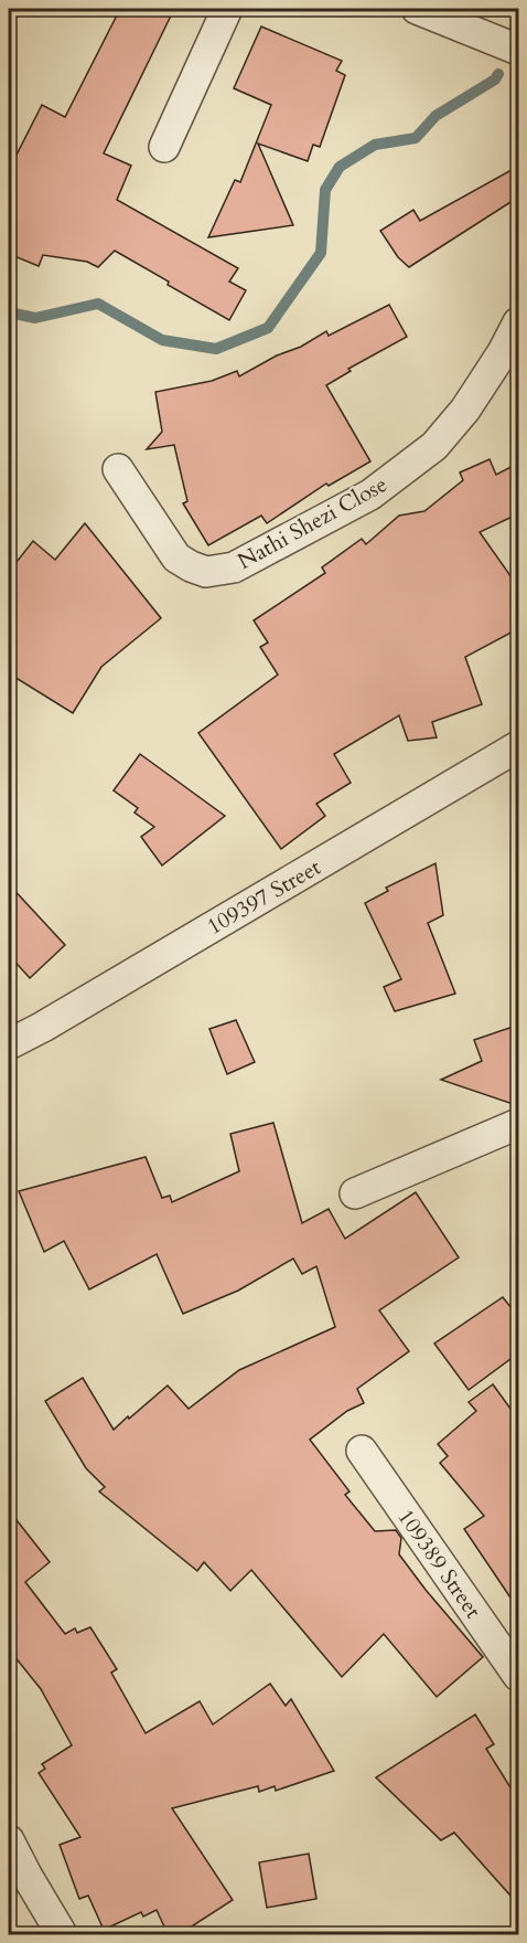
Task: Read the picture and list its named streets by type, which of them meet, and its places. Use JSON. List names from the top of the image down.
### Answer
{
  "streets": {
    "street": ["Nathi Shezi Close", "109397 Street", "109389 Street"]
  }
}
